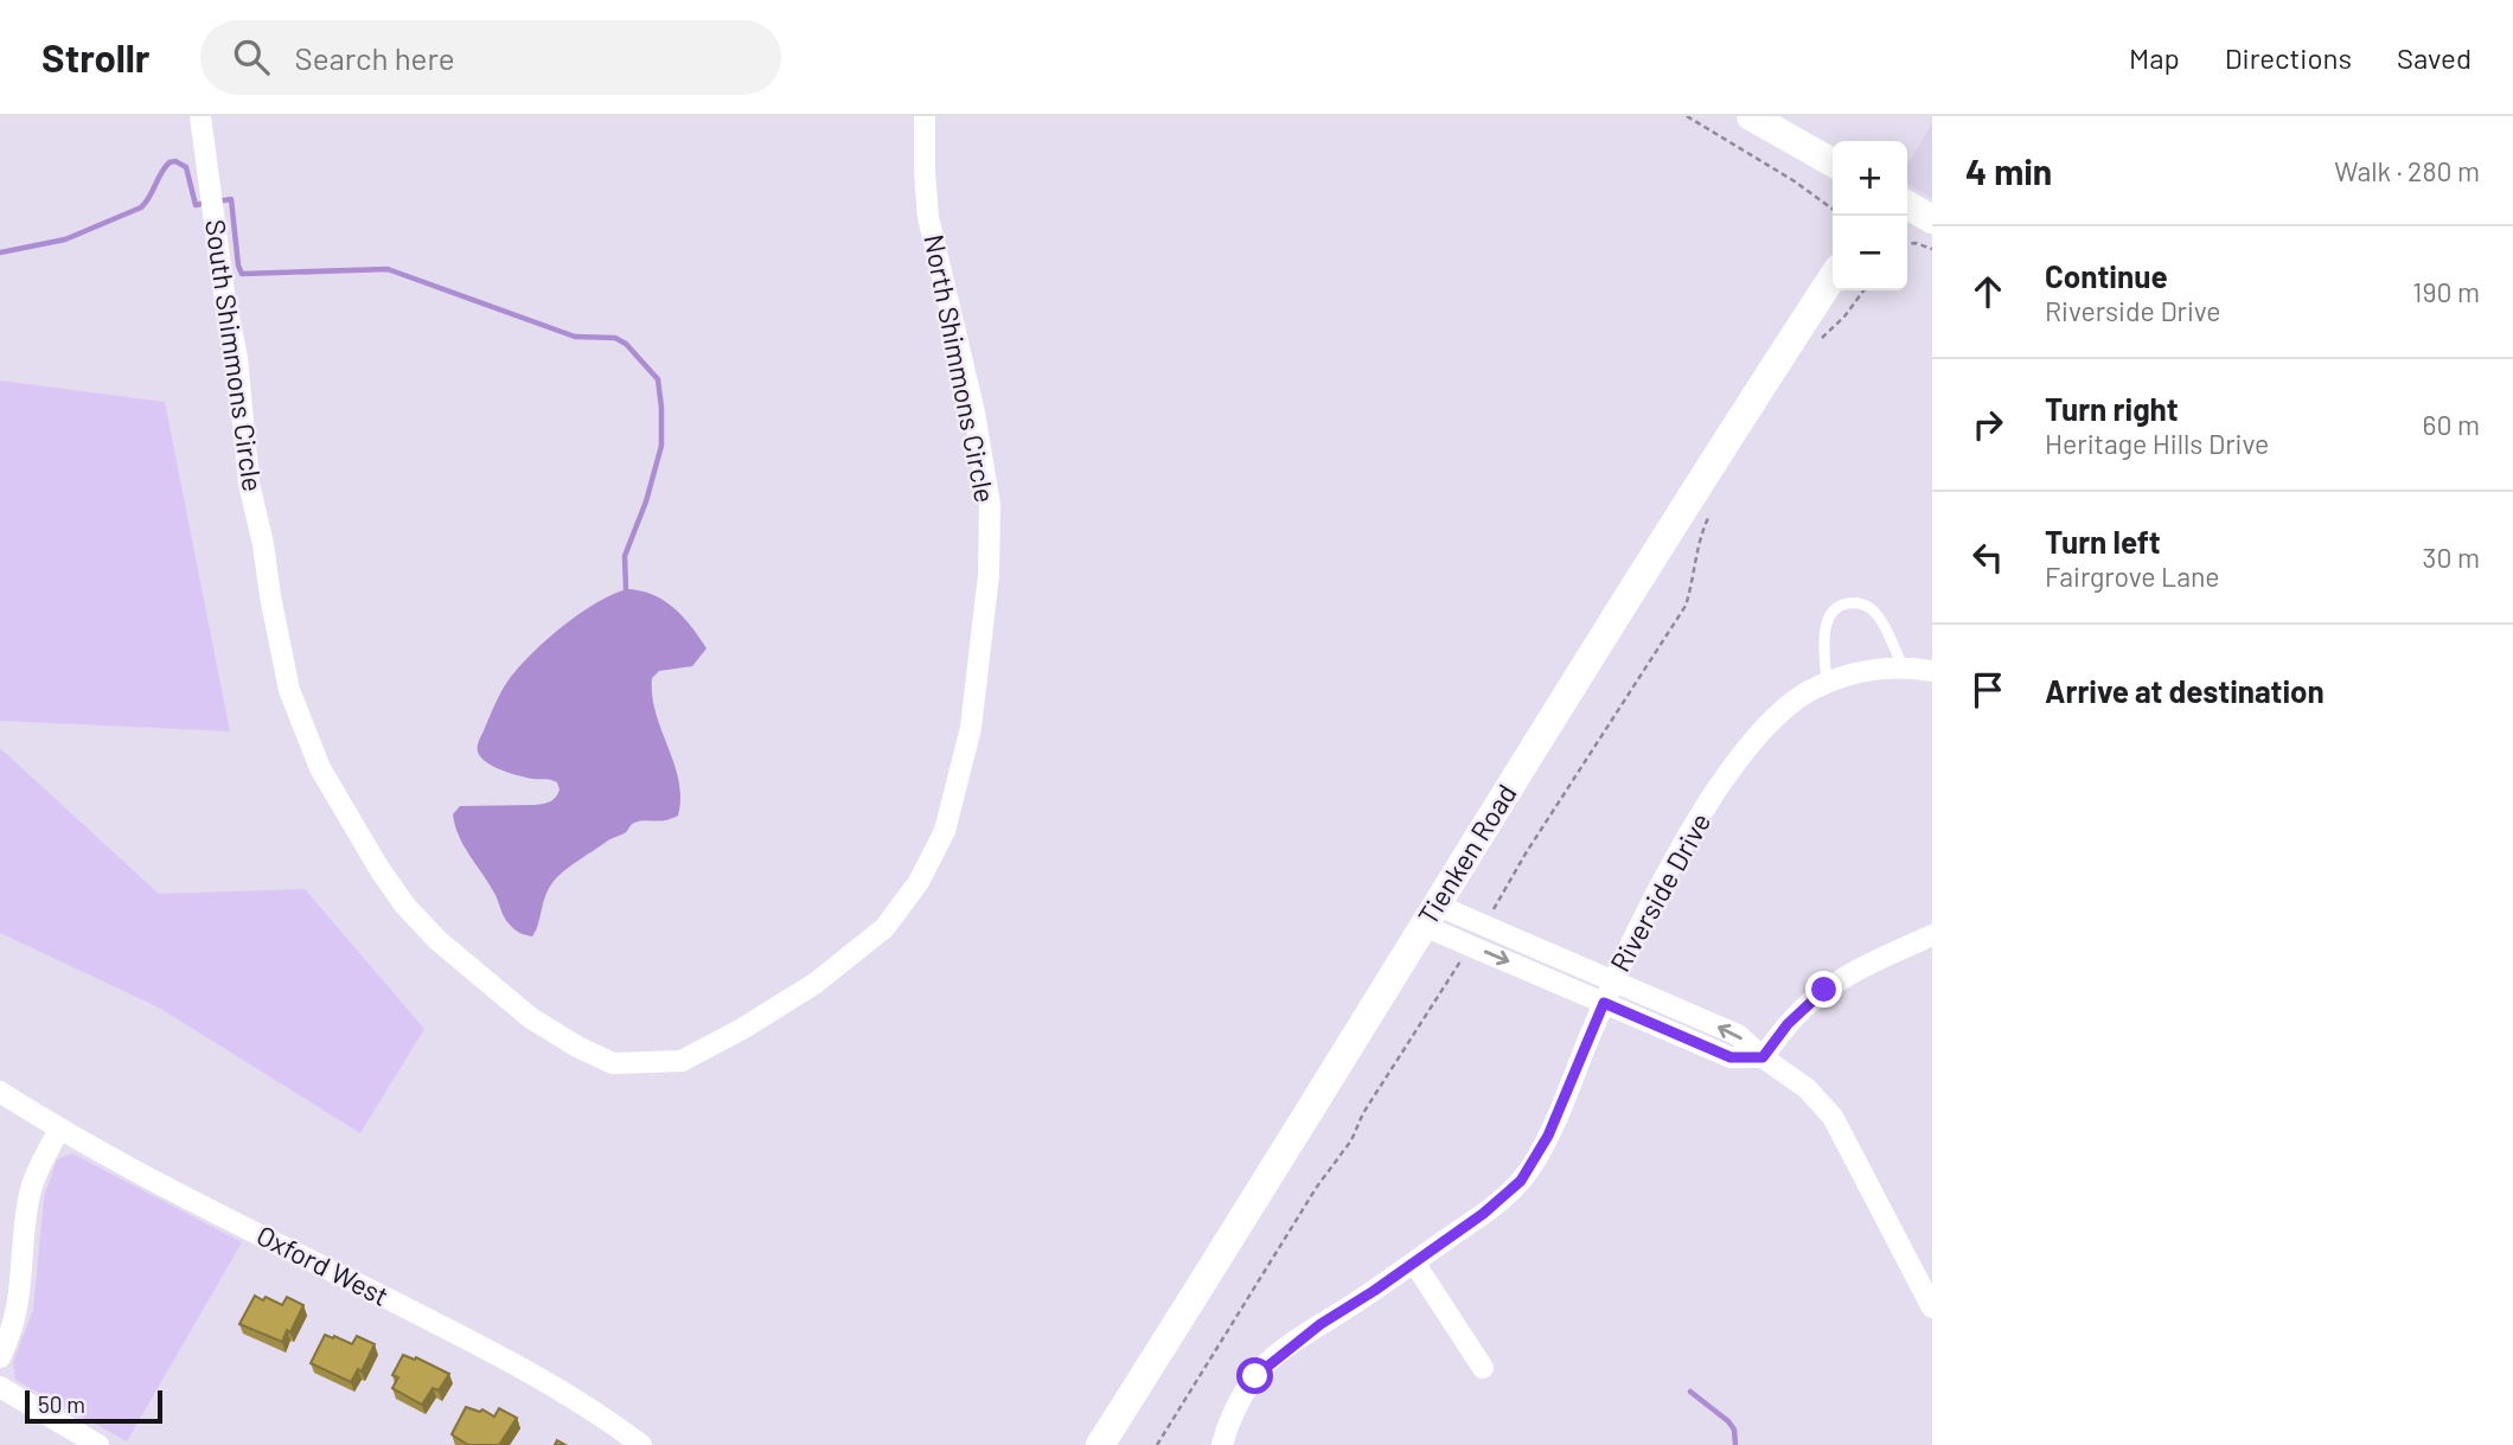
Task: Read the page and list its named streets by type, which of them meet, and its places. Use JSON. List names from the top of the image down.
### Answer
{
  "streets": {
    "street": [
      "South Shimmons Circle",
      "North Shimmons Circle",
      "Tienken Road",
      "Riverside Drive",
      "Oxford West"
    ]
  },
  "crossings": [
    ["South Shimmons Circle", "North Shimmons Circle"]
  ],
  "scale_bar": "50 m",
  "page": {
    "header": "Strollr",
    "search": "Search here",
    "nav": ["Map", "Directions", "Saved"],
    "heading": ["4 min", "Walk · 280 m"],
    "map_buttons": ["+", "−"],
    "list": [
      ["Continue", "Riverside Drive", "190 m"],
      ["Turn right", "Heritage Hills Drive", "60 m"],
      ["Turn left", "Fairgrove Lane", "30 m"],
      "Arrive at destination"
    ],
    "scale": "50 m"
  }
}
